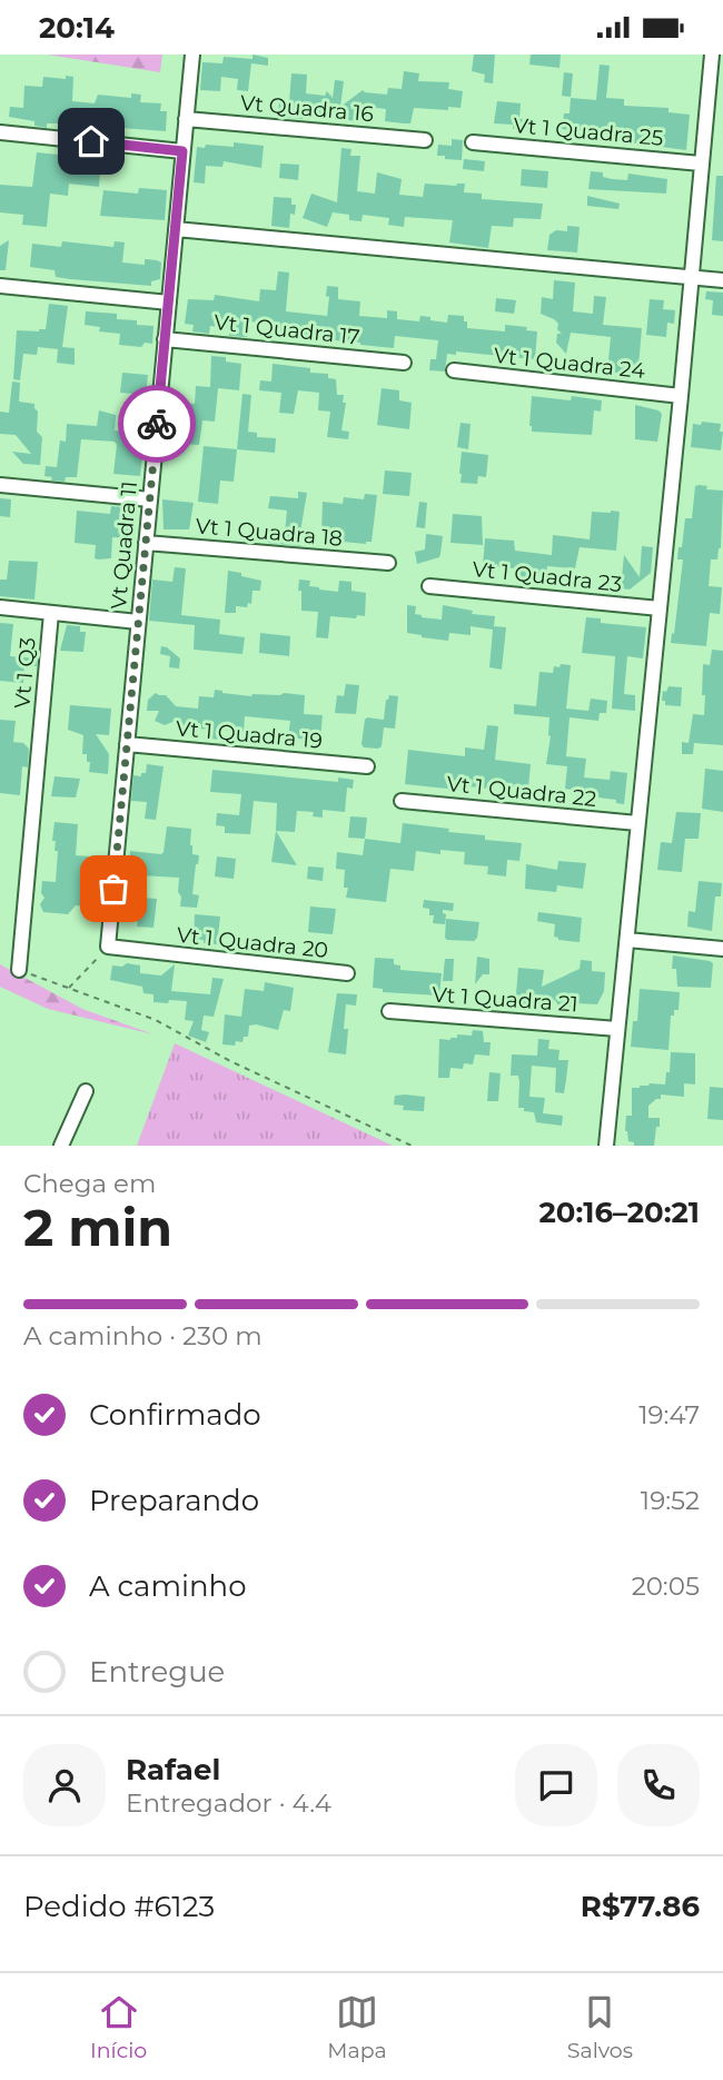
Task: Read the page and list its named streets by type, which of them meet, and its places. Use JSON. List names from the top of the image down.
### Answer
{
  "streets": {
    "street": [
      "Vt Quadra 16",
      "Vt 1 Quadra 25",
      "Vt 1 Quadra 17",
      "Vt 1 Quadra 24",
      "Vt 1 Quadra 18",
      "Vt Quadra 11",
      "Vt 1 Quadra 23",
      "Vt 1 Q3",
      "Vt 1 Quadra 19",
      "Vt 1 Quadra 22",
      "Vt 1 Quadra 20",
      "Vt 1 Quadra 21"
    ]
  },
  "crossings": [
    ["Vt Quadra 16", "Vt Quadra 11"],
    ["Vt 1 Quadra 17", "Vt Quadra 11"],
    ["Vt 1 Quadra 18", "Vt Quadra 11"],
    ["Vt Quadra 11", "Vt 1 Quadra 19"],
    ["Vt Quadra 11", "Vt 1 Quadra 20"]
  ],
  "page": {
    "status": "20:14",
    "heading": ["2 min", "Chega em", "20:16–20:21"],
    "panel": [
      "Rafael",
      "Entregador · 4.4",
      "Pedido #6123",
      "R$77.86"
    ],
    "bar": "A caminho · 230 m",
    "list": [
      ["Confirmado", "19:47"],
      ["Preparando", "19:52"],
      ["A caminho", "20:05"],
      "Entregue"
    ],
    "tabs": ["Início", "Mapa", "Salvos"]
  }
}
